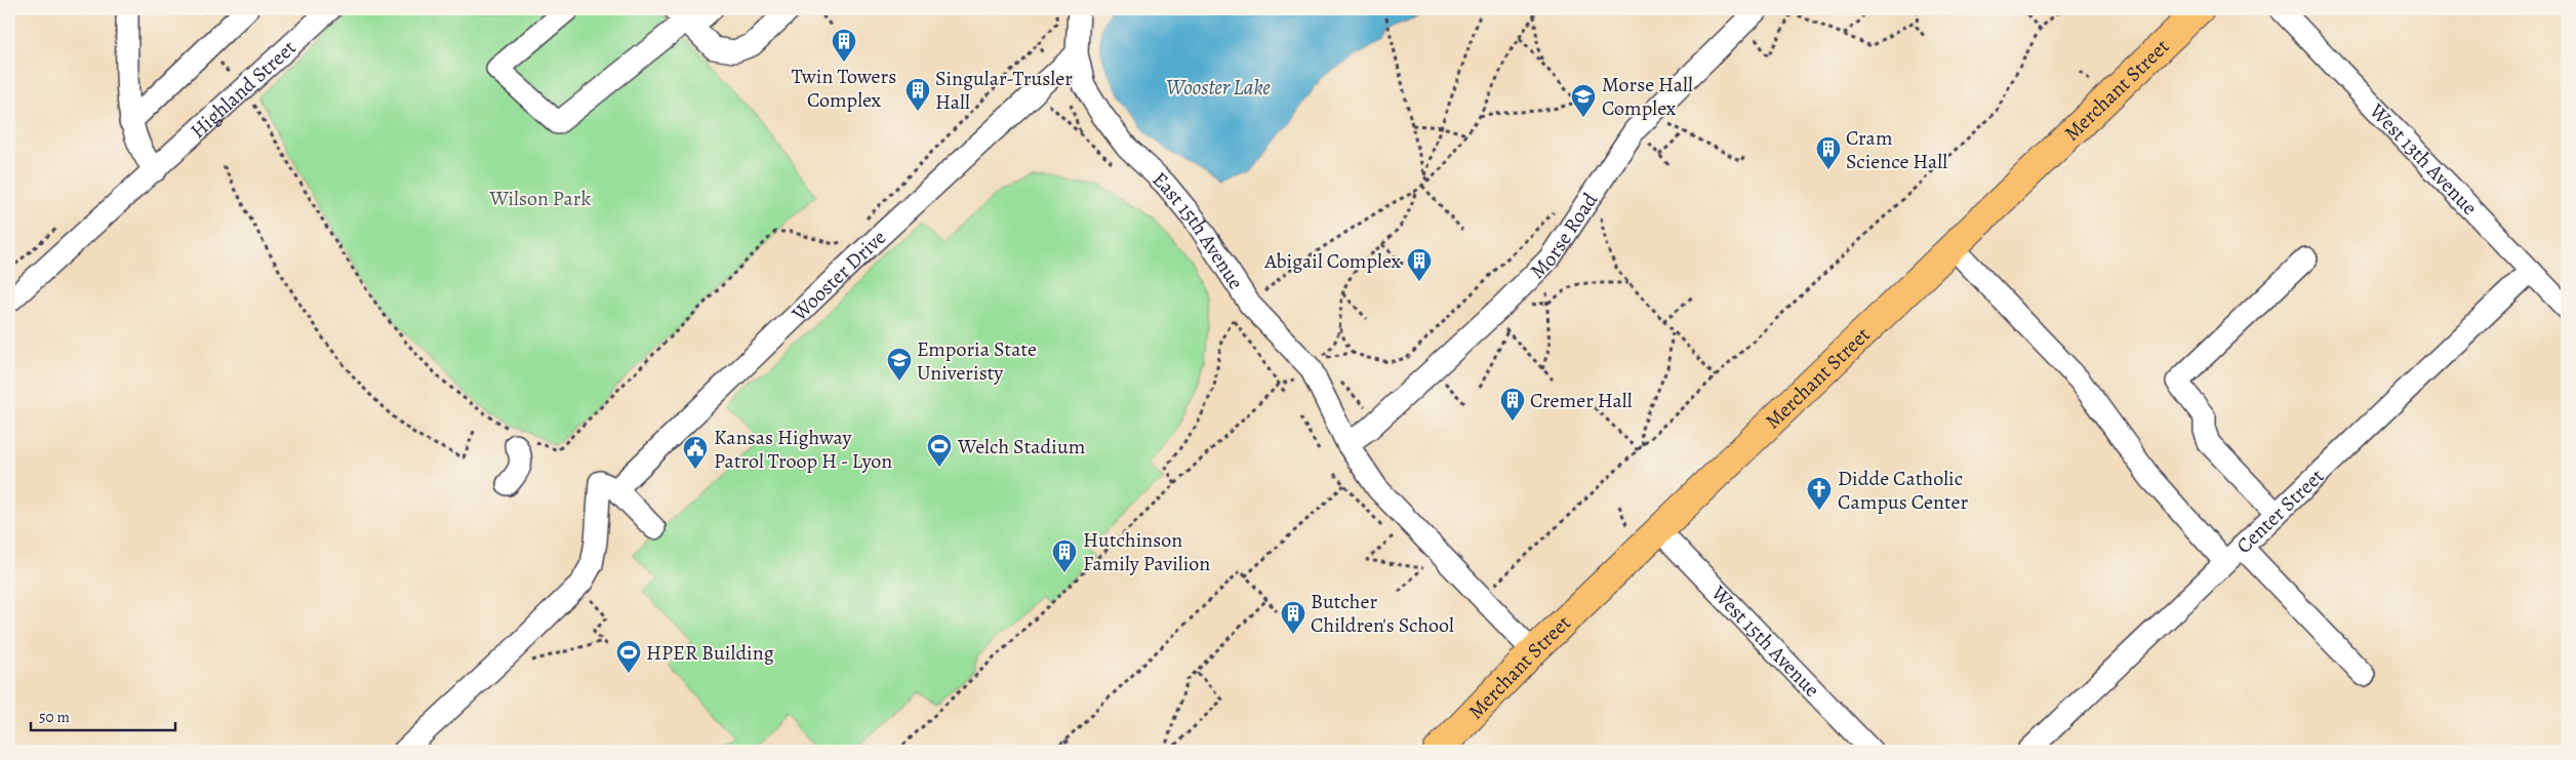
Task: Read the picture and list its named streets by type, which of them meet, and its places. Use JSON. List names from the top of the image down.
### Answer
{
  "streets": {
    "main road": ["Merchant Street"],
    "street": [
      "Highland Street",
      "West 13th Avenue",
      "East 15th Avenue",
      "Morse Road",
      "Wooster Drive",
      "Center Street",
      "West 15th Avenue"
    ]
  },
  "crossings": [
    ["Merchant Street", "East 15th Avenue"],
    ["Merchant Street", "West 15th Avenue"],
    ["West 13th Avenue", "Center Street"],
    ["East 15th Avenue", "Morse Road"],
    ["East 15th Avenue", "Wooster Drive"]
  ],
  "water": ["Wooster Lake"],
  "parks": ["Wilson Park"],
  "places": {
    "building": [
      "Twin Towers Complex",
      "Singular-Trusler Hall",
      "Cram Science Hall",
      "Abigail Complex",
      "Cremer Hall",
      "Hutchinson Family Pavilion",
      "Butcher Children's School"
    ],
    "school or university": ["Morse Hall Complex", "Emporia State Univeristy"],
    "sports": ["Welch Stadium", "HPER Building"],
    "public building": ["Kansas Highway Patrol Troop H - Lyon"],
    "church": ["Didde Catholic Campus Center"]
  },
  "scale_bar": "50 m"
}
